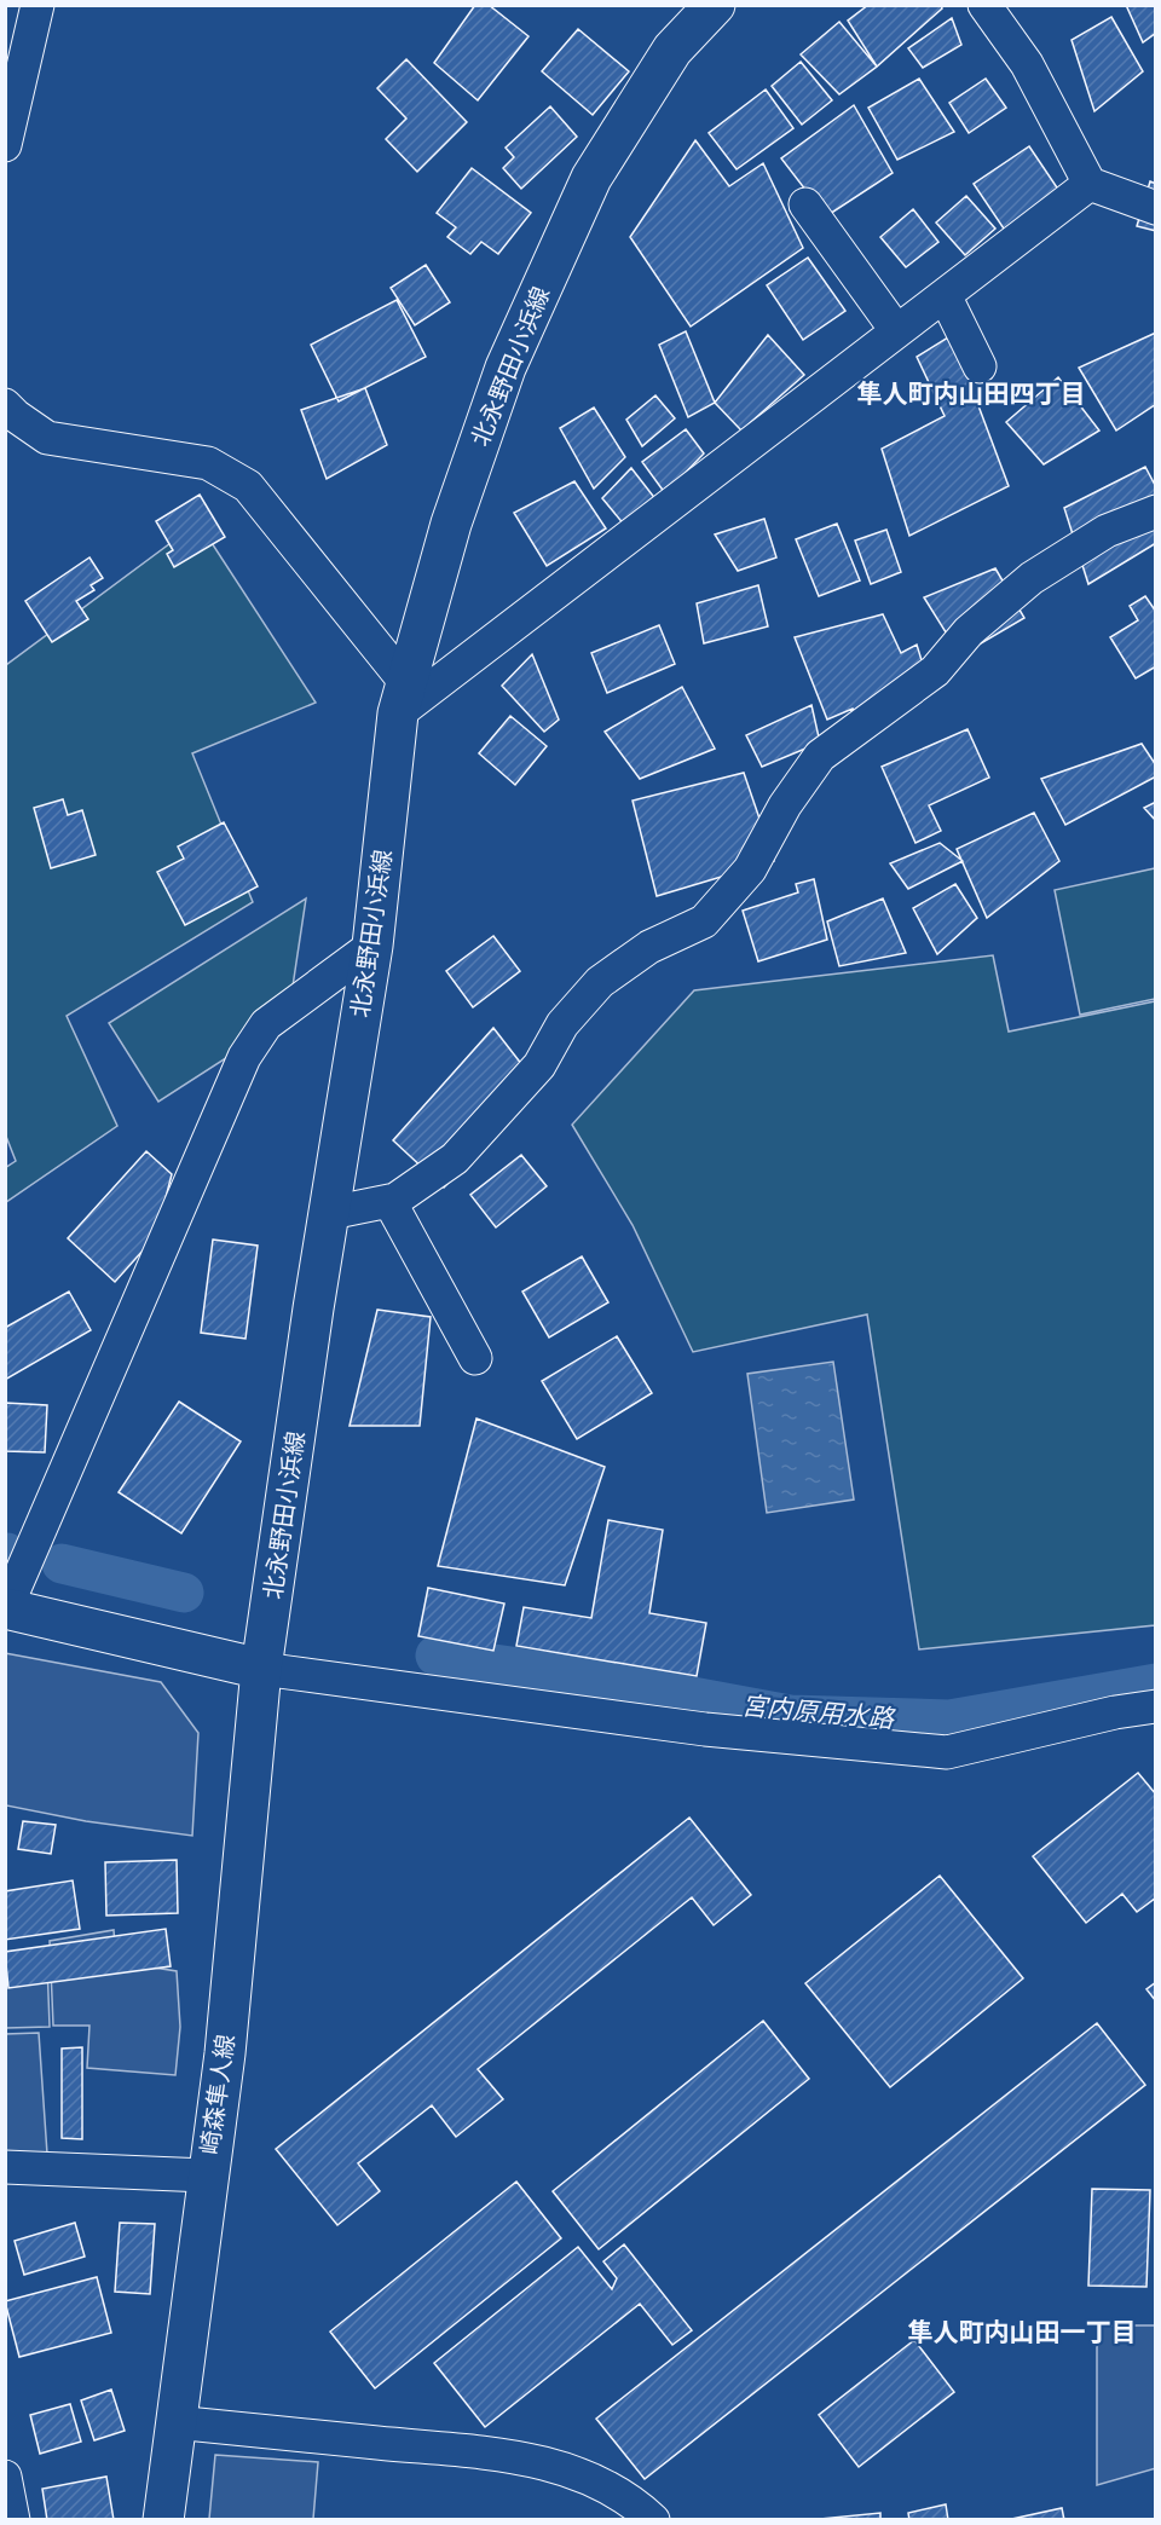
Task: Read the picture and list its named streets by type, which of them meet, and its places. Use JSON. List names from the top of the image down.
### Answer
{
  "streets": {
    "main road": ["北永野田小浜線", "崎森隼人線"]
  },
  "crossings": [
    ["北永野田小浜線", "崎森隼人線"]
  ],
  "districts": ["隼人町内山田四丁目", "隼人町内山田一丁目"],
  "water": ["宮内原用水路"]
}
